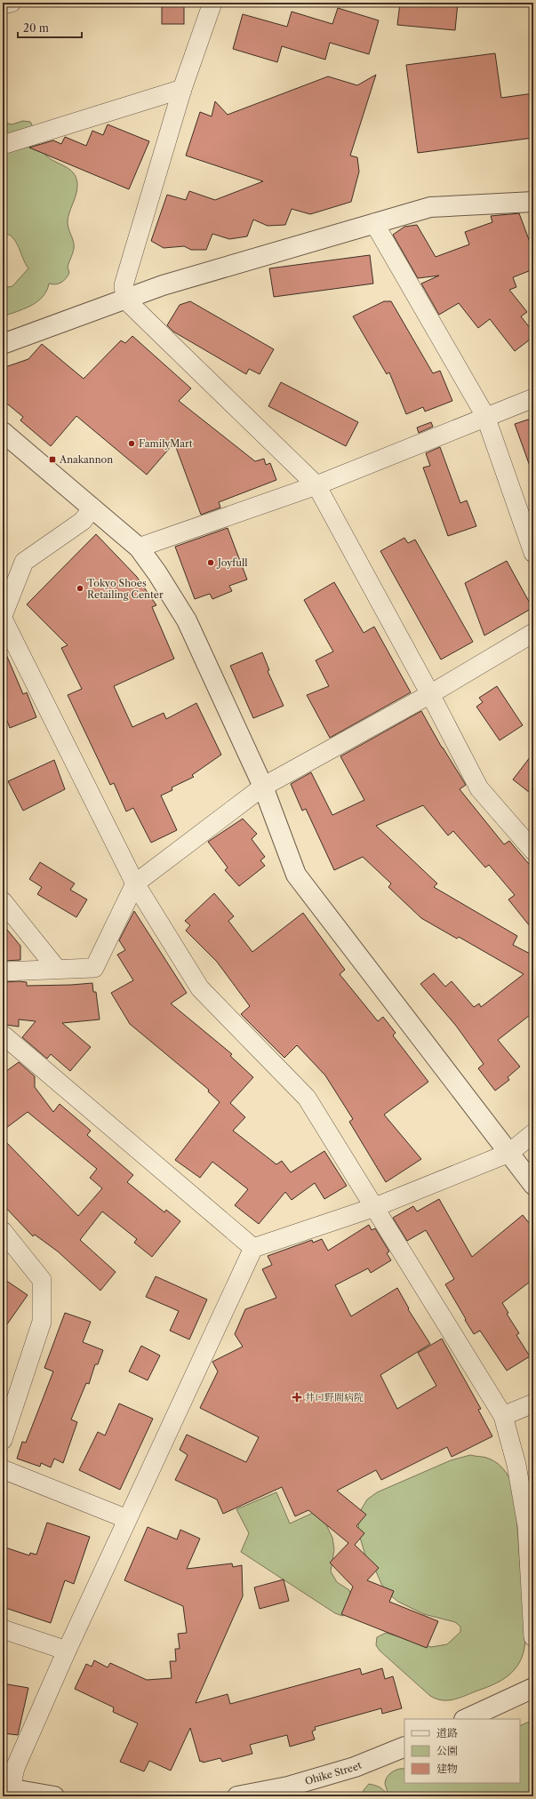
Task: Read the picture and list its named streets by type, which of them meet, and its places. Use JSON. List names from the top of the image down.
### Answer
{
  "streets": {
    "street": ["Ohike Street"]
  },
  "places": {
    "other": ["FamilyMart", "Joyfull", "Tokyo Shoes Retailing Center"],
    "transit": ["Anakannon"],
    "health": ["井口野間病院"]
  },
  "legend": ["道路", "公園", "建物"],
  "scale_bar": "20 m"
}
